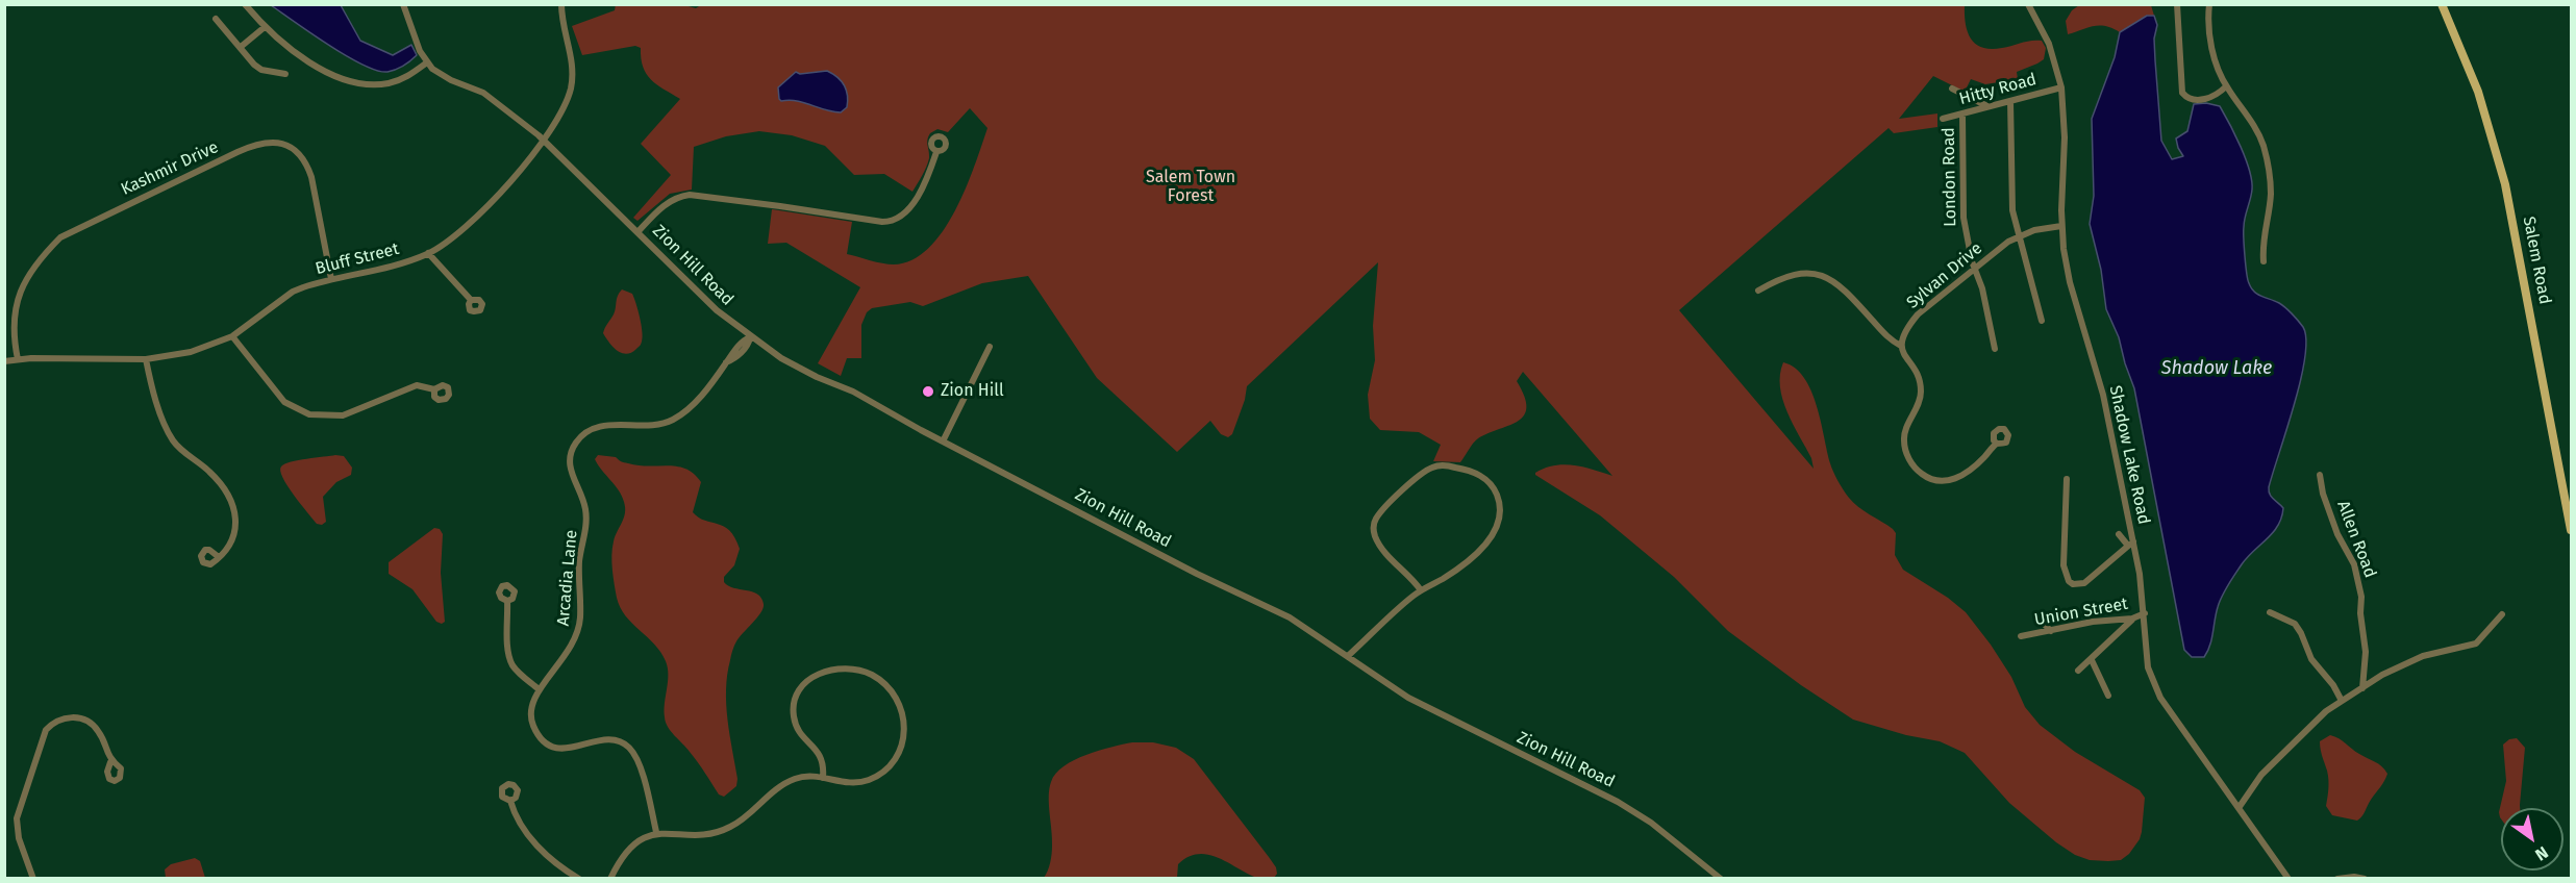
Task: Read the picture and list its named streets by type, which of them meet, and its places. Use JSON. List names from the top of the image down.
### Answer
{
  "streets": {
    "main road": ["Salem Road"],
    "street": [
      "Hitty Road",
      "Kashmir Drive",
      "London Road",
      "Bluff Street",
      "Zion Hill Road",
      "Sylvan Drive",
      "Shadow Lake Road",
      "Allen Road",
      "Arcadia Lane",
      "Union Street"
    ]
  },
  "crossings": [
    ["Hitty Road", "London Road"],
    ["Hitty Road", "Shadow Lake Road"],
    ["Kashmir Drive", "Bluff Street"],
    ["London Road", "Sylvan Drive"],
    ["Bluff Street", "Zion Hill Road"],
    ["Zion Hill Road", "Arcadia Lane"],
    ["Sylvan Drive", "Shadow Lake Road"],
    ["Shadow Lake Road", "Union Street"]
  ],
  "water": ["Shadow Lake"],
  "parks": ["Salem Town Forest"],
  "places": ["Zion Hill"],
  "north": "bottom right"
}
